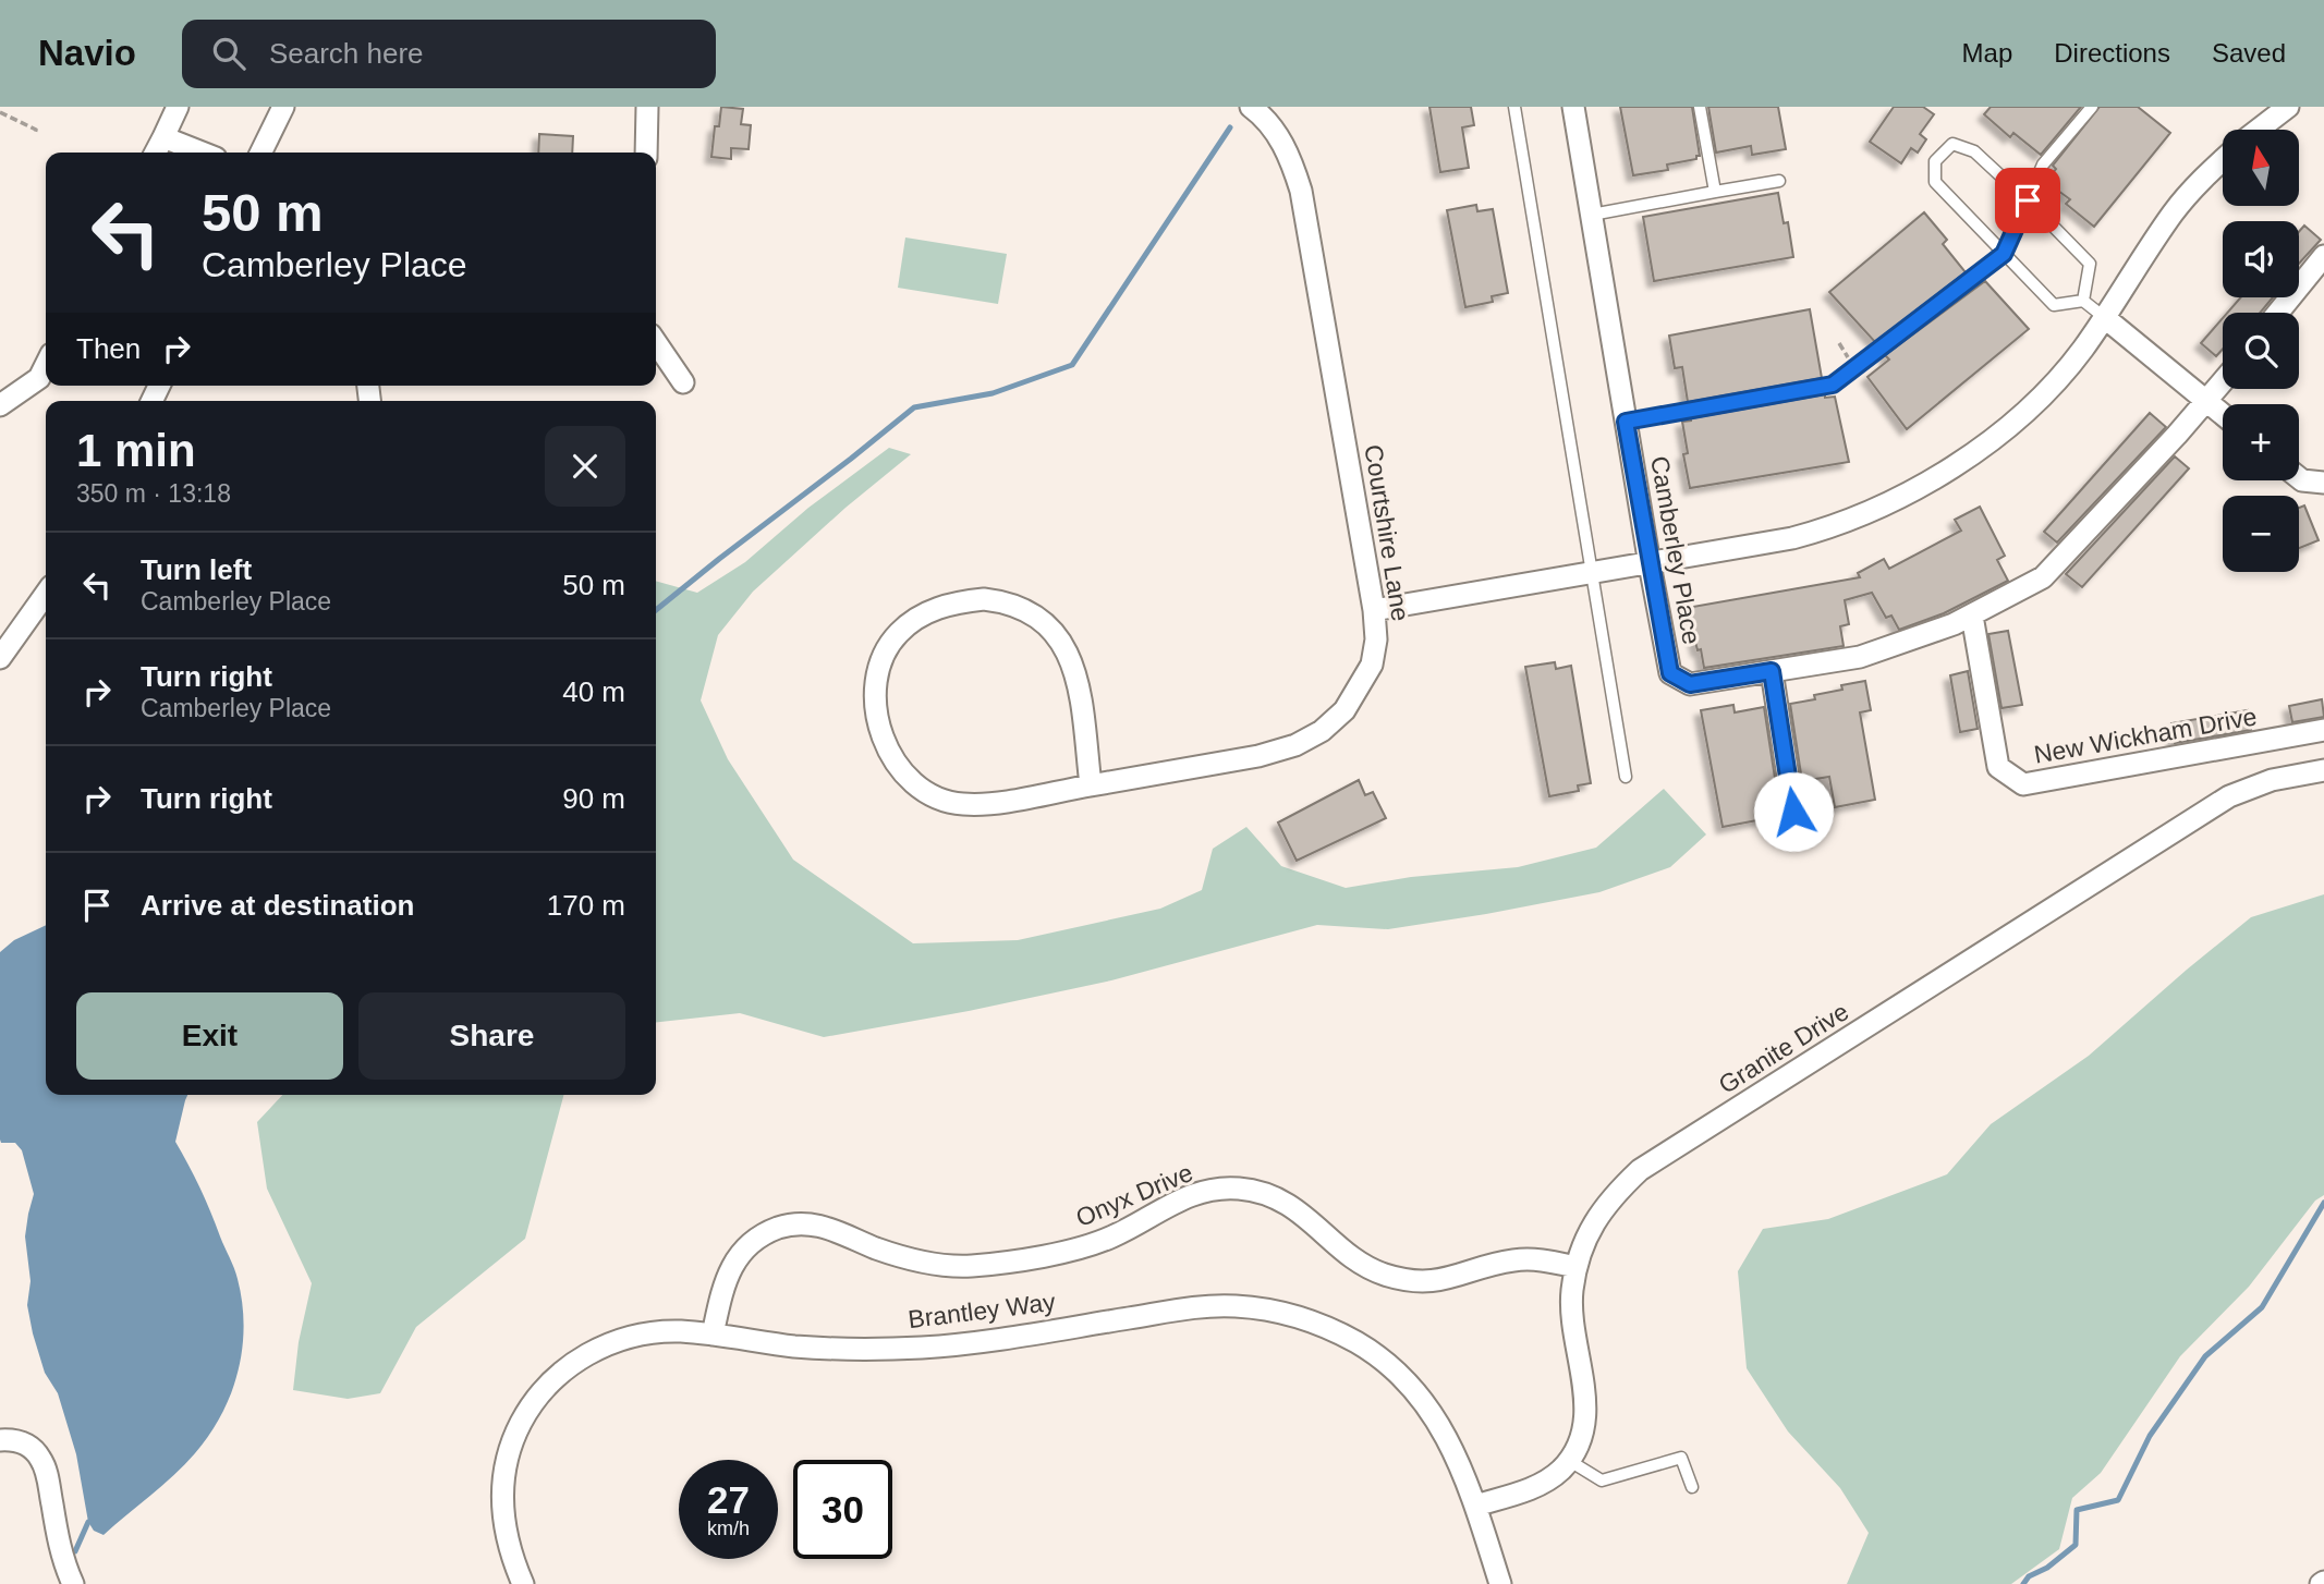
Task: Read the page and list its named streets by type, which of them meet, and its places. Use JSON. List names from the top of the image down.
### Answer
{
  "streets": {
    "street": [
      "Courtshire Lane",
      "Camberley Place",
      "New Wickham Drive",
      "Granite Drive",
      "Onyx Drive",
      "Brantley Way"
    ]
  },
  "crossings": [
    ["Camberley Place", "New Wickham Drive"],
    ["Granite Drive", "Onyx Drive"],
    ["Granite Drive", "Brantley Way"],
    ["Onyx Drive", "Brantley Way"]
  ],
  "north": "top",
  "page": {
    "header": "Navio",
    "search": "Search here",
    "nav": ["Map", "Directions", "Saved"],
    "map_buttons": ["+", "−"],
    "turn": ["50 m", "Camberley Place"],
    "then": "Then",
    "heading": ["1 min", "350 m · 13:18"],
    "list": [
      {
        "name": "Turn left",
        "note": "Camberley Place",
        "value": "50 m"
      },
      {
        "name": "Turn right",
        "note": "Camberley Place",
        "value": "40 m"
      },
      {
        "name": "Turn right",
        "value": "90 m"
      },
      {
        "name": "Arrive at destination",
        "value": "170 m"
      }
    ],
    "buttons": ["Exit", "Share"],
    "speed": "27 km/h",
    "limit": "30"
  }
}
